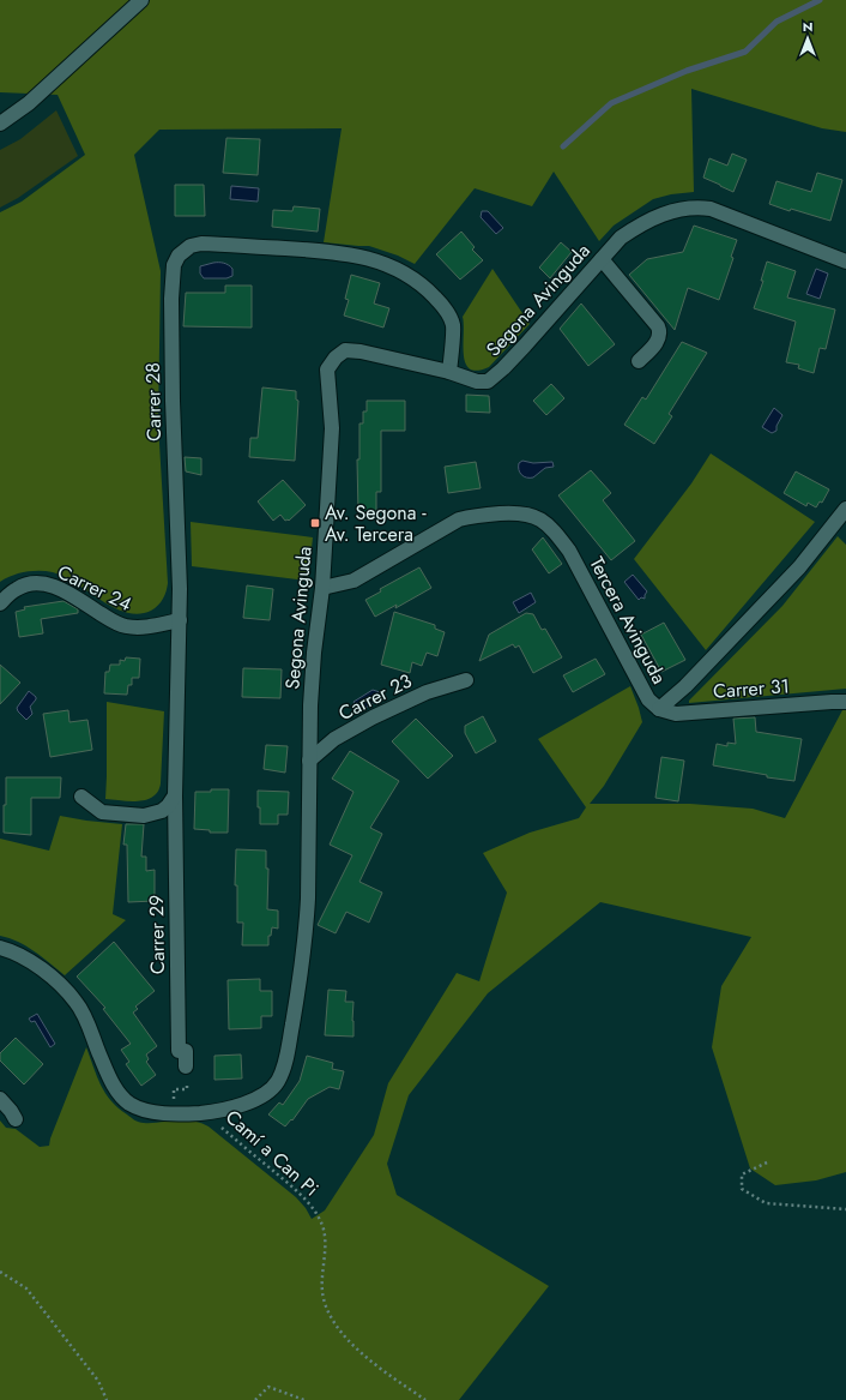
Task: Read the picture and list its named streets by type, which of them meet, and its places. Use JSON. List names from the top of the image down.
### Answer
{
  "streets": {
    "street": [
      "Segona Avinguda",
      "Carrer 28",
      "Carrer 24",
      "Tercera Avinguda",
      "Carrer 31",
      "Carrer 23",
      "Carrer 29"
    ],
    "path": ["Camí a Can Pi"]
  },
  "crossings": [
    ["Segona Avinguda", "Carrer 28"],
    ["Segona Avinguda", "Tercera Avinguda"],
    ["Segona Avinguda", "Carrer 23"],
    ["Segona Avinguda", "Camí a Can Pi"],
    ["Carrer 28", "Carrer 24"],
    ["Carrer 28", "Carrer 29"],
    ["Tercera Avinguda", "Carrer 31"]
  ],
  "places": {
    "transit": ["Av. Segona - Av. Tercera"]
  },
  "north": "top"
}
